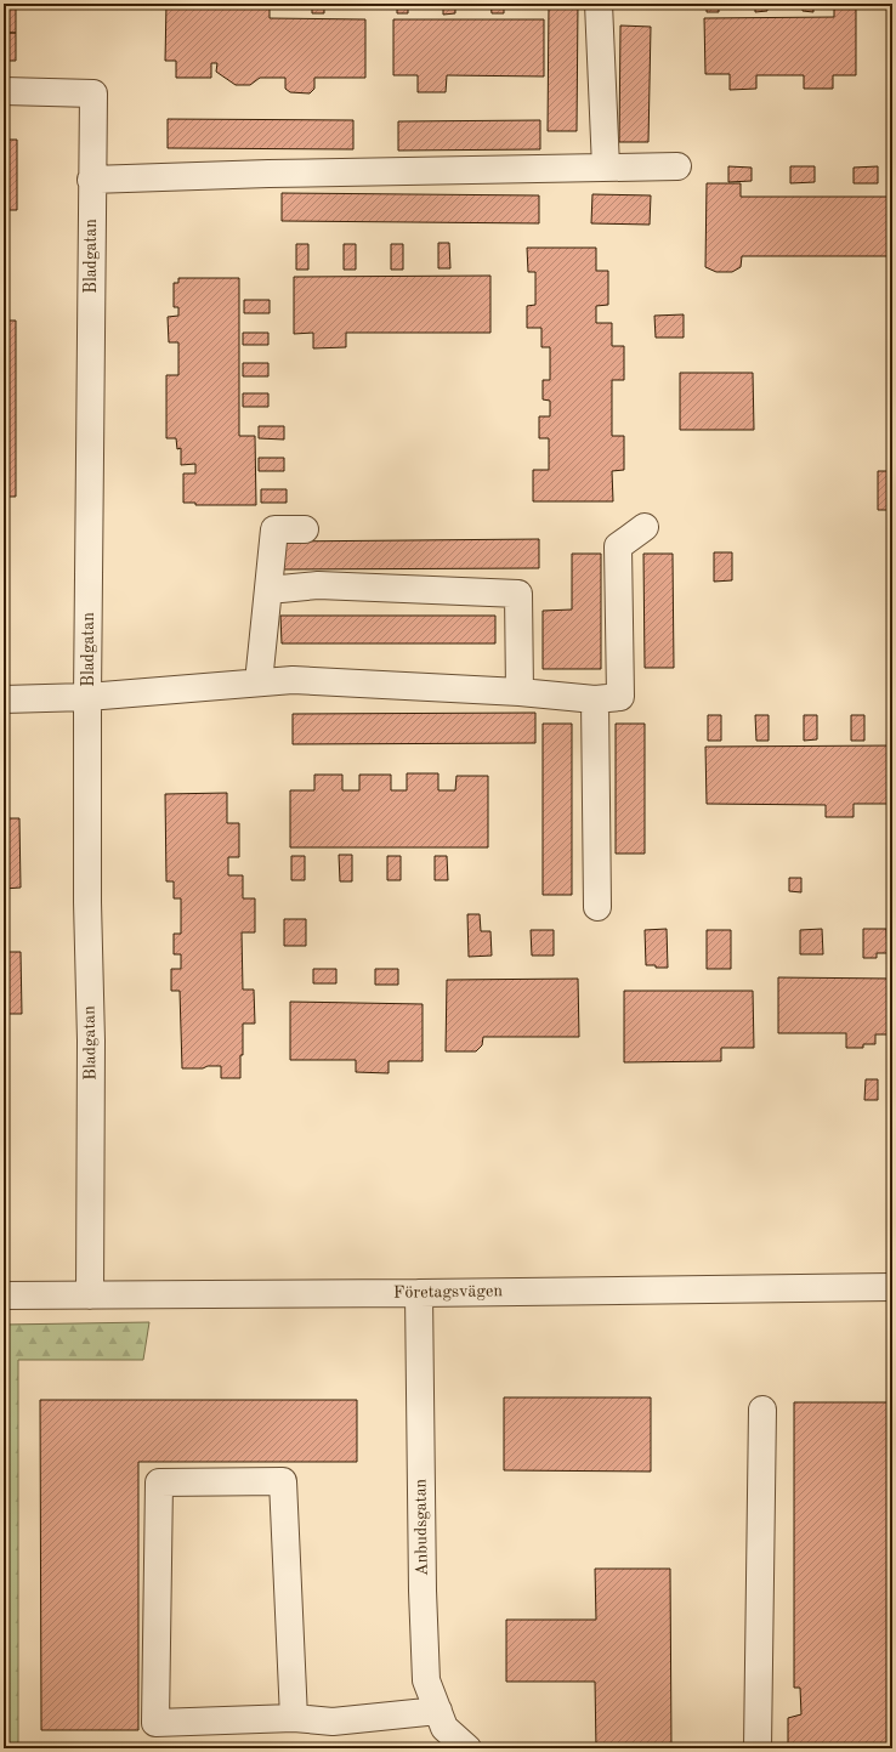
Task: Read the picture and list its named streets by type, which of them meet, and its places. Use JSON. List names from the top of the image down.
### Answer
{
  "streets": {
    "street": ["Bladgatan", "Företagsvägen", "Anbudsgatan"]
  },
  "crossings": [
    ["Bladgatan", "Företagsvägen"],
    ["Företagsvägen", "Anbudsgatan"]
  ]
}
